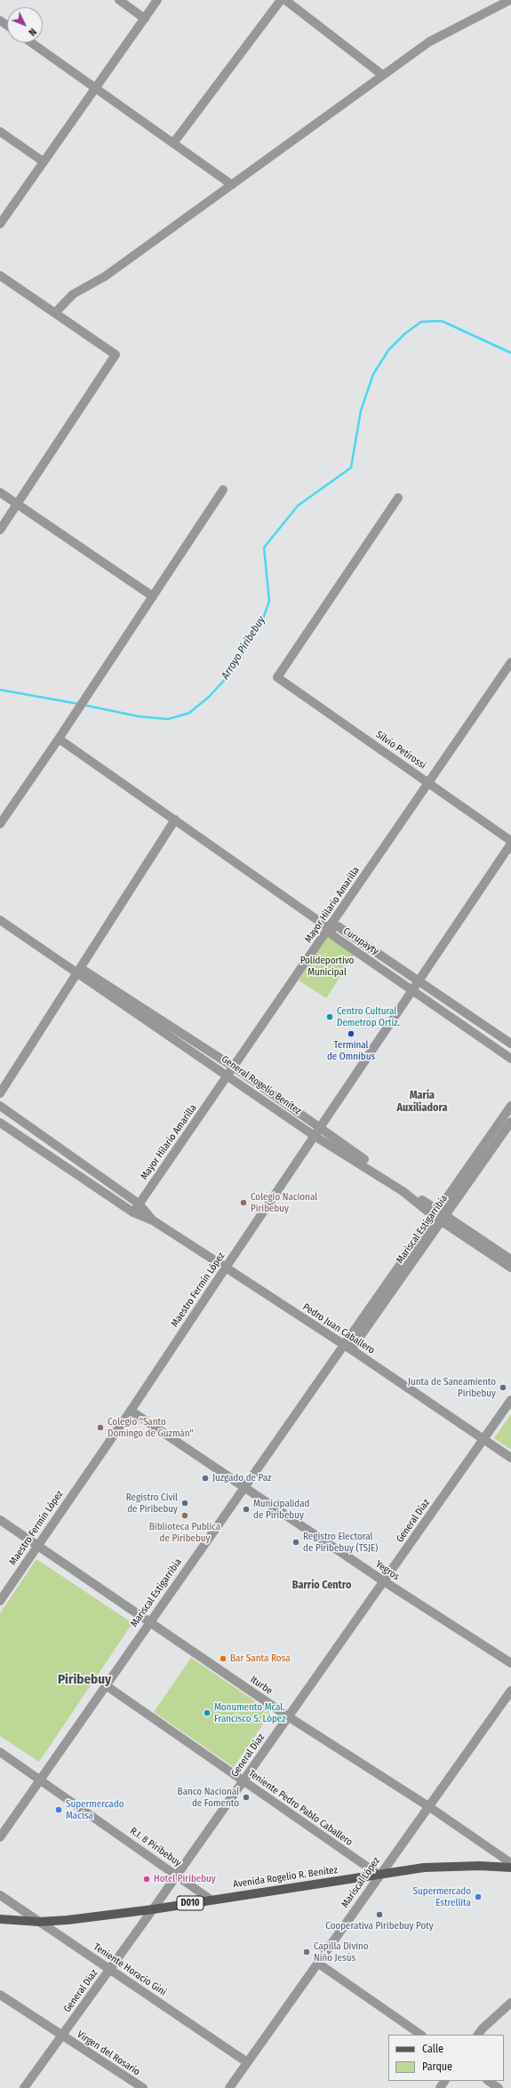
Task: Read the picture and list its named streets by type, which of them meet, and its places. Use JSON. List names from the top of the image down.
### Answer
{
  "streets": {
    "main road": ["Avenida Rogelio R. Benítez", "D010"],
    "street": [
      "Silvio Petirossi",
      "Mayor Hilario Amarilla",
      "Curupayty",
      "General Rogelio Benítez",
      "Mariscal Estigarribia",
      "Maestro Fermín López",
      "Pedro Juan Caballero",
      "General Díaz",
      "Yegros",
      "Iturbe",
      "Teniente Pedro Pablo Caballero",
      "R.I. 8 Piribebuy",
      "Mariscal López",
      "Teniente Horacio Gini",
      "Virgen del Rosario"
    ]
  },
  "crossings": [
    ["Silvio Petirossi", "Mayor Hilario Amarilla"],
    ["Mayor Hilario Amarilla", "Curupayty"],
    ["Mayor Hilario Amarilla", "General Rogelio Benítez"],
    ["Curupayty", "Maestro Fermín López"],
    ["General Rogelio Benítez", "Mariscal Estigarribia"],
    ["General Rogelio Benítez", "Maestro Fermín López"],
    ["Mariscal Estigarribia", "Pedro Juan Caballero"],
    ["Mariscal Estigarribia", "Yegros"],
    ["Mariscal Estigarribia", "Iturbe"],
    ["Mariscal Estigarribia", "Teniente Pedro Pablo Caballero"],
    ["Mariscal Estigarribia", "R.I. 8 Piribebuy"],
    ["Maestro Fermín López", "Pedro Juan Caballero"],
    ["Maestro Fermín López", "Yegros"],
    ["Maestro Fermín López", "Iturbe"],
    ["Pedro Juan Caballero", "General Díaz"],
    ["General Díaz", "Yegros"],
    ["General Díaz", "Iturbe"],
    ["General Díaz", "Teniente Pedro Pablo Caballero"],
    ["General Díaz", "R.I. 8 Piribebuy"],
    ["General Díaz", "Avenida Rogelio R. Benítez"],
    ["General Díaz", "Teniente Horacio Gini"],
    ["General Díaz", "Virgen del Rosario"],
    ["Iturbe", "Mariscal López"],
    ["Teniente Pedro Pablo Caballero", "Avenida Rogelio R. Benítez"],
    ["Teniente Pedro Pablo Caballero", "Mariscal López"],
    ["R.I. 8 Piribebuy", "Avenida Rogelio R. Benítez"],
    ["Avenida Rogelio R. Benítez", "Mariscal López"],
    ["Avenida Rogelio R. Benítez", "Teniente Horacio Gini"],
    ["Mariscal López", "Teniente Horacio Gini"]
  ],
  "districts": ["María Auxiliadora", "Barrio Centro", "Piribebuy"],
  "water": ["Arroyo Piribebuy"],
  "parks": ["Polideportivo Municipal"],
  "places": [
    "Centro Cultural Demetrop Ortiz.",
    "Terminal de Omnibus",
    "Colegio Nacional Piribebuy",
    "Junta de Saneamiento Piribebuy",
    "Colegio \"Santo Domingo de Guzmán\"",
    "Juzgado de Paz",
    "Registro Civil de Piribebuy",
    "Municipalidad de Piribebuy",
    "Biblioteca Publica de Piribebuy",
    "Registro Electoral de Piribebuy (TSJE)",
    "Bar Santa Rosa",
    "Monumento Mcal. Francisco S. López",
    "Banco Nacional de Fomento",
    "Supermercado Macisa",
    "Hotel Piribebuy",
    "Supermercado Estrellita",
    "Cooperativa Piribebuy Poty",
    "Capilla Divino Niño Jesús"
  ],
  "legend": ["Calle", "Parque"],
  "north": "bottom right"
}
